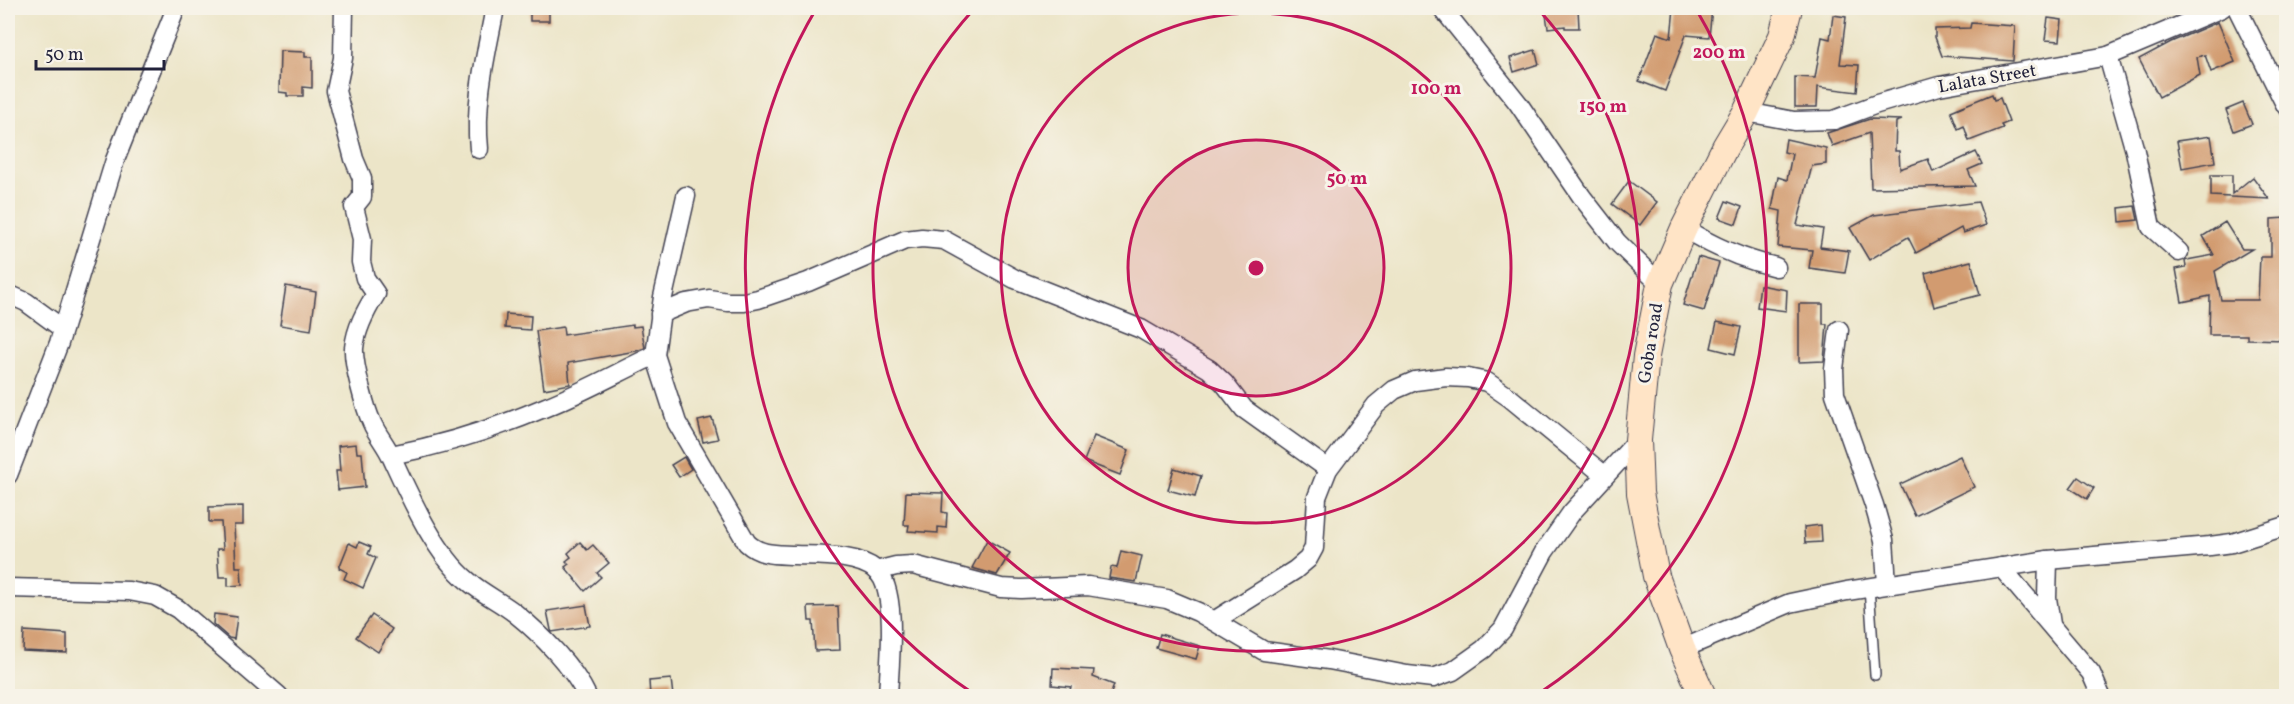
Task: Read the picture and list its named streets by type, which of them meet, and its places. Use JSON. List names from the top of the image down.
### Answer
{
  "streets": {
    "street": ["Lalata Street", "Goba road"]
  },
  "crossings": [
    ["Lalata Street", "Goba road"]
  ],
  "scale_bar": "50 m",
  "rings": [
    "200 m",
    "100 m",
    "150 m",
    "50 m"
  ]
}
